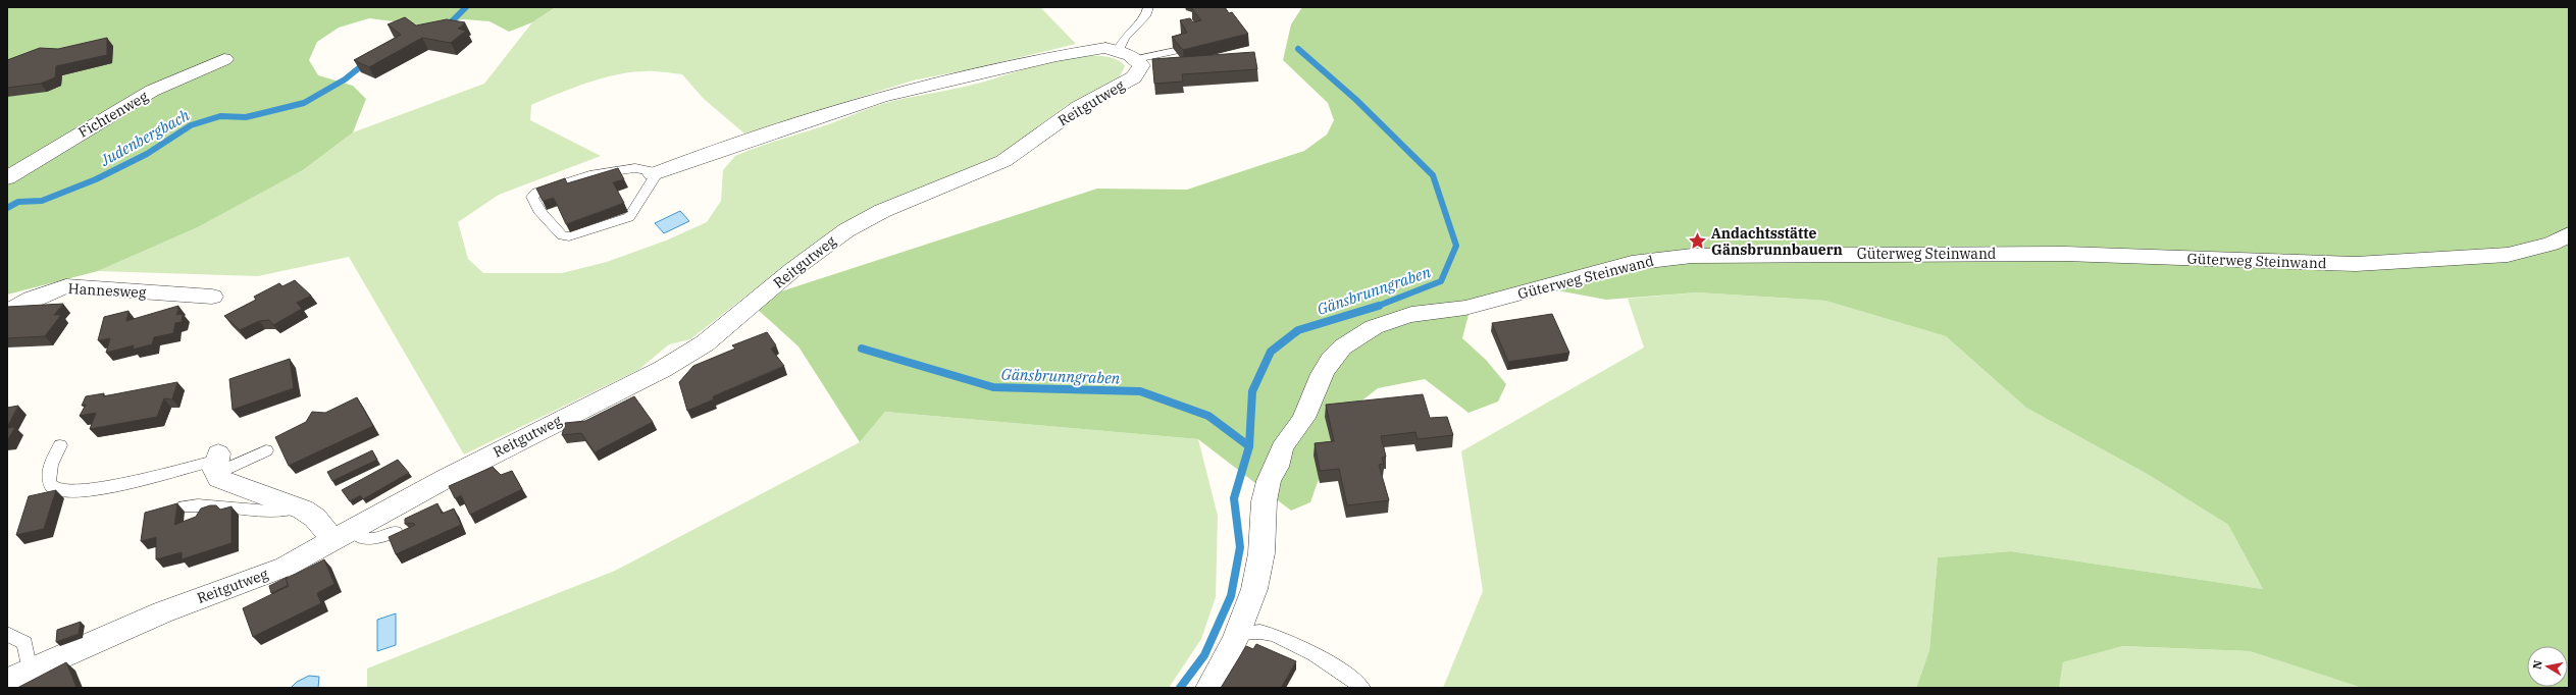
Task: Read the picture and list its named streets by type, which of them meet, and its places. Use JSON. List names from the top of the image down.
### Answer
{
  "streets": {
    "street": [
      "Reitgutweg",
      "Fichtenweg",
      "Güterweg Steinwand",
      "Hannesweg"
    ]
  },
  "water": ["Judenbergbach", "Gänsbrunngraben"],
  "places": {
    "place": ["Andachtsstätte Gänsbrunnbauern"]
  },
  "north": "left"
}
